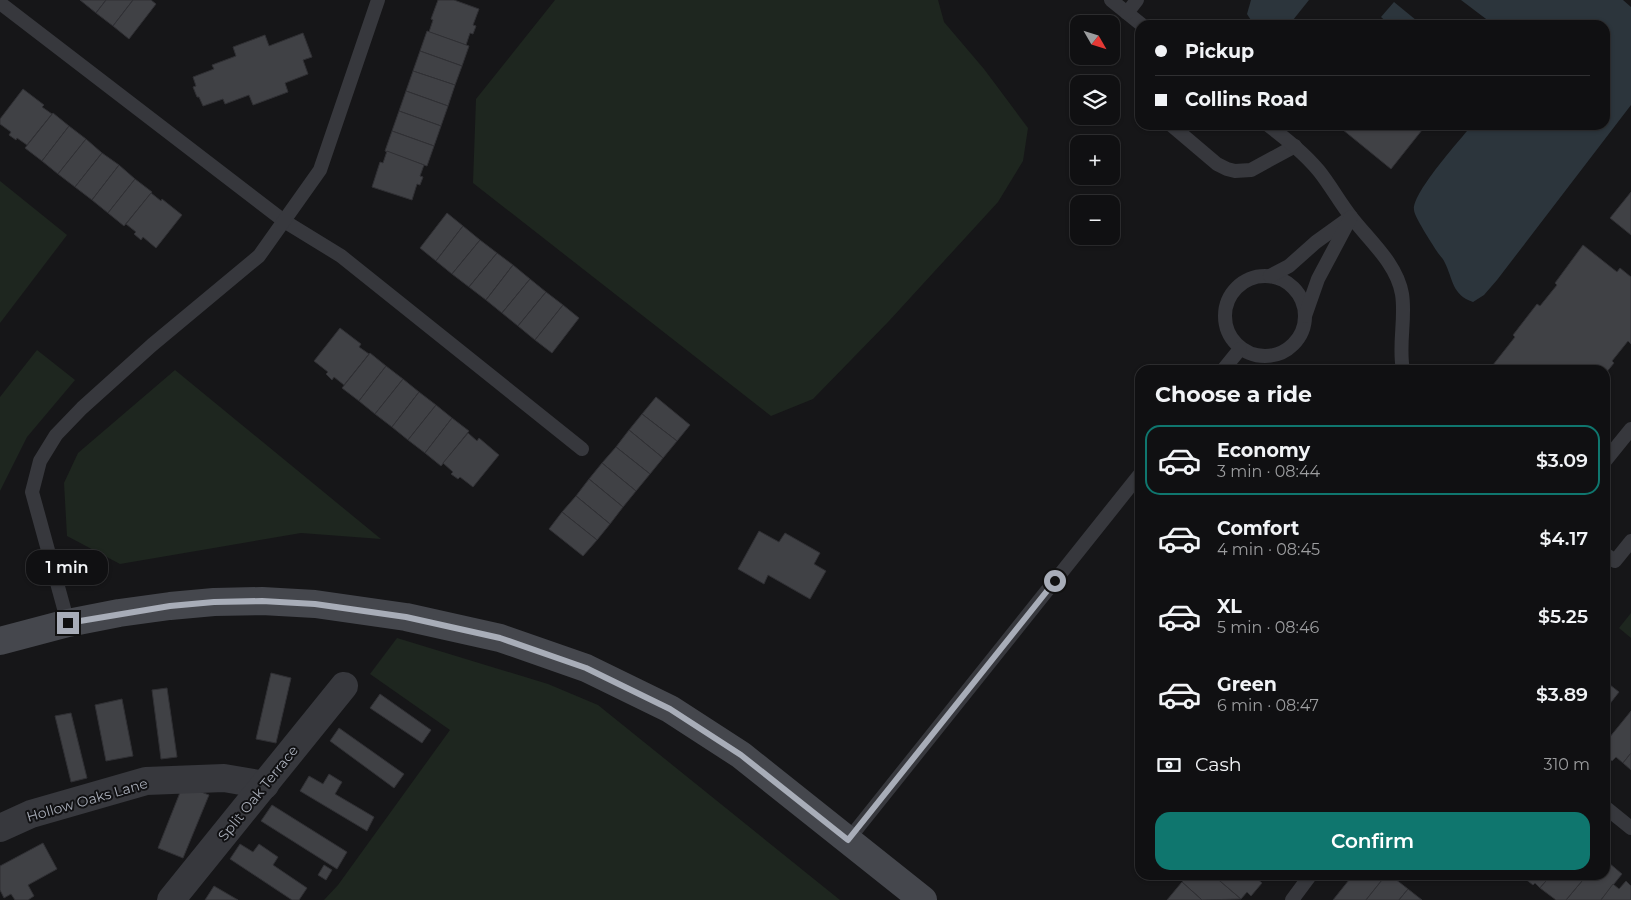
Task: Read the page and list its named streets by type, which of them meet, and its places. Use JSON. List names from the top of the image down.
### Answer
{
  "streets": {
    "street": ["Split Oak Terrace", "Hollow Oaks Lane"]
  },
  "crossings": [
    ["Split Oak Terrace", "Hollow Oaks Lane"]
  ],
  "north": "bottom right",
  "page": {
    "map_buttons": ["+", "−"],
    "banner": ["Pickup", "Collins Road"],
    "heading": "Choose a ride",
    "list": [
      {
        "name": "Economy",
        "note": "3 min · 08:44",
        "value": "$3.09"
      },
      {
        "name": "Comfort",
        "note": "4 min · 08:45",
        "value": "$4.17"
      },
      {
        "name": "XL",
        "note": "5 min · 08:46",
        "value": "$5.25"
      },
      {
        "name": "Green",
        "note": "6 min · 08:47",
        "value": "$3.89"
      }
    ],
    "bubble": "1 min",
    "pay": ["Cash", "310 m"],
    "buttons": "Confirm"
  }
}
